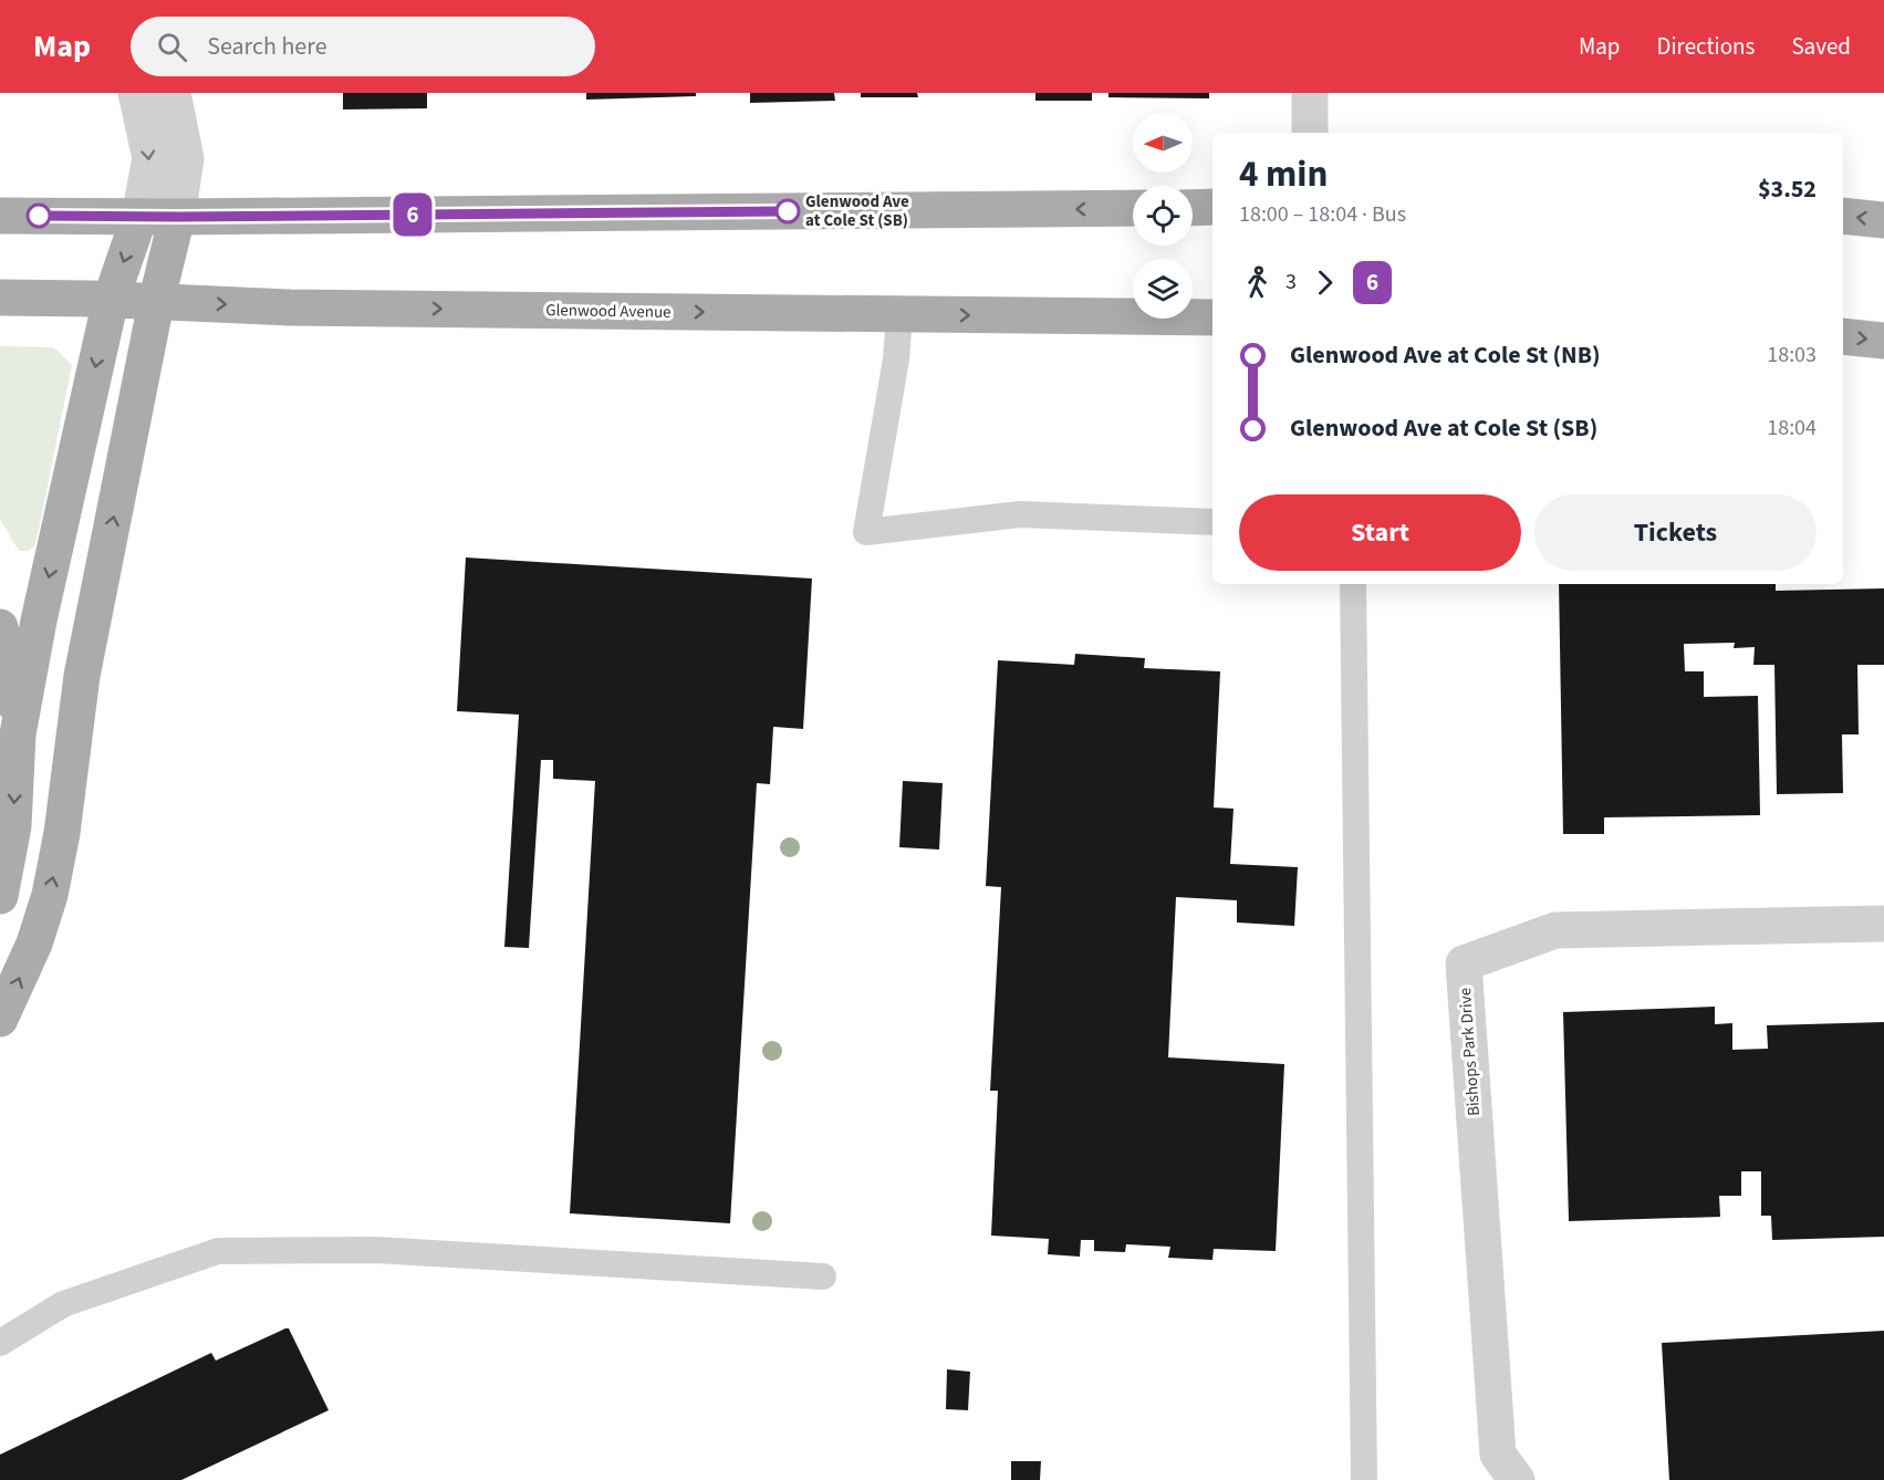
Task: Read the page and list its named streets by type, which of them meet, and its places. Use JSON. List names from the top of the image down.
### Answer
{
  "streets": {
    "main road": ["Glenwood Avenue"],
    "street": ["Bishops Park Drive"]
  },
  "places": ["Glenwood Ave at Cole St (SB)"],
  "lines": ["bus line 6"],
  "north": "left",
  "page": {
    "header": "Map",
    "search": "Search here",
    "nav": ["Map", "Directions", "Saved"],
    "on_map": "6",
    "heading": ["4 min", "18:00 – 18:04 · Bus", "$3.52"],
    "legs": ["3", "6"],
    "list": [
      {
        "name": "Glenwood Ave at Cole St (NB)",
        "value": "18:03"
      },
      {
        "name": "Glenwood Ave at Cole St (SB)",
        "value": "18:04"
      }
    ],
    "buttons": ["Start", "Tickets"]
  }
}
